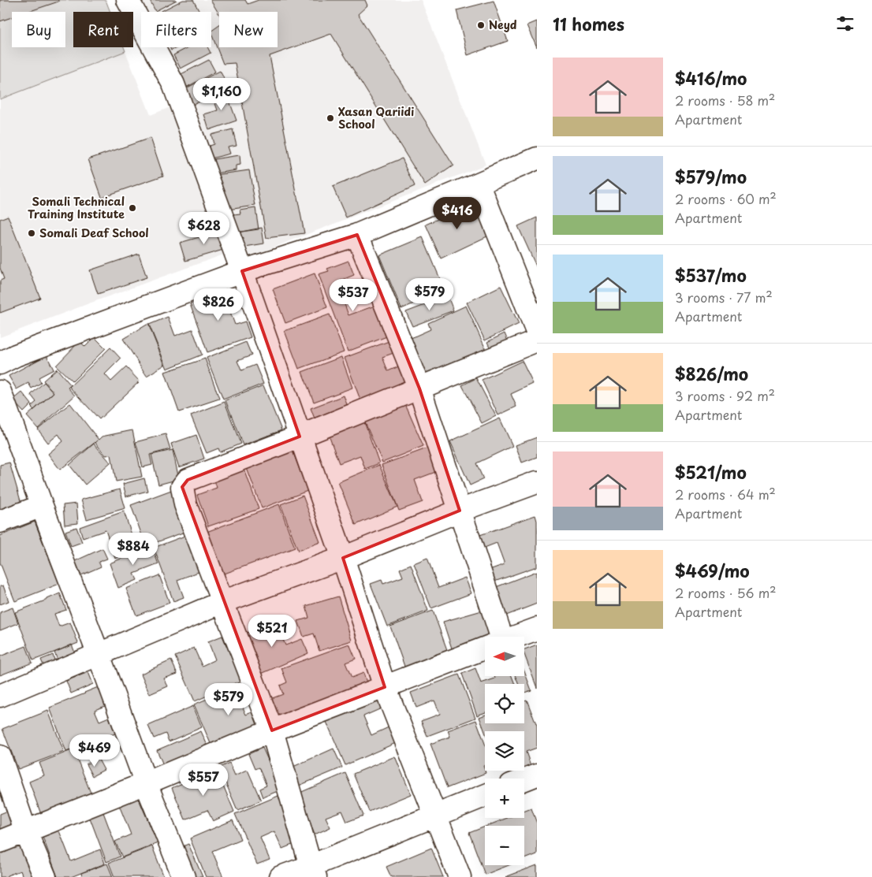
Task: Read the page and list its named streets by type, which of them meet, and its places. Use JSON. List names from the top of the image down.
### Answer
{
  "places": [
    "Neyd",
    "Xasan Qariidi School",
    "Somali Technical Training Institute",
    "Somali Deaf School"
  ],
  "north": "left",
  "page": {
    "heading": "11 homes",
    "chip": [
      "Buy",
      "Rent",
      "Filters",
      "New"
    ],
    "list": [
      {
        "name": "$416/mo",
        "note": "2 rooms · 58 m² · Apartment"
      },
      {
        "name": "$579/mo",
        "note": "2 rooms · 60 m² · Apartment"
      },
      {
        "name": "$537/mo",
        "note": "3 rooms · 77 m² · Apartment"
      },
      {
        "name": "$826/mo",
        "note": "3 rooms · 92 m² · Apartment"
      },
      {
        "name": "$521/mo",
        "note": "2 rooms · 64 m² · Apartment"
      },
      {
        "name": "$469/mo",
        "note": "2 rooms · 56 m² · Apartment"
      }
    ],
    "price": [
      "$1,160",
      "$416",
      "$628",
      "$579",
      "$537",
      "$826",
      "$884",
      "$521",
      "$579",
      "$469",
      "$557"
    ],
    "map_buttons": ["+", "−"]
  }
}
